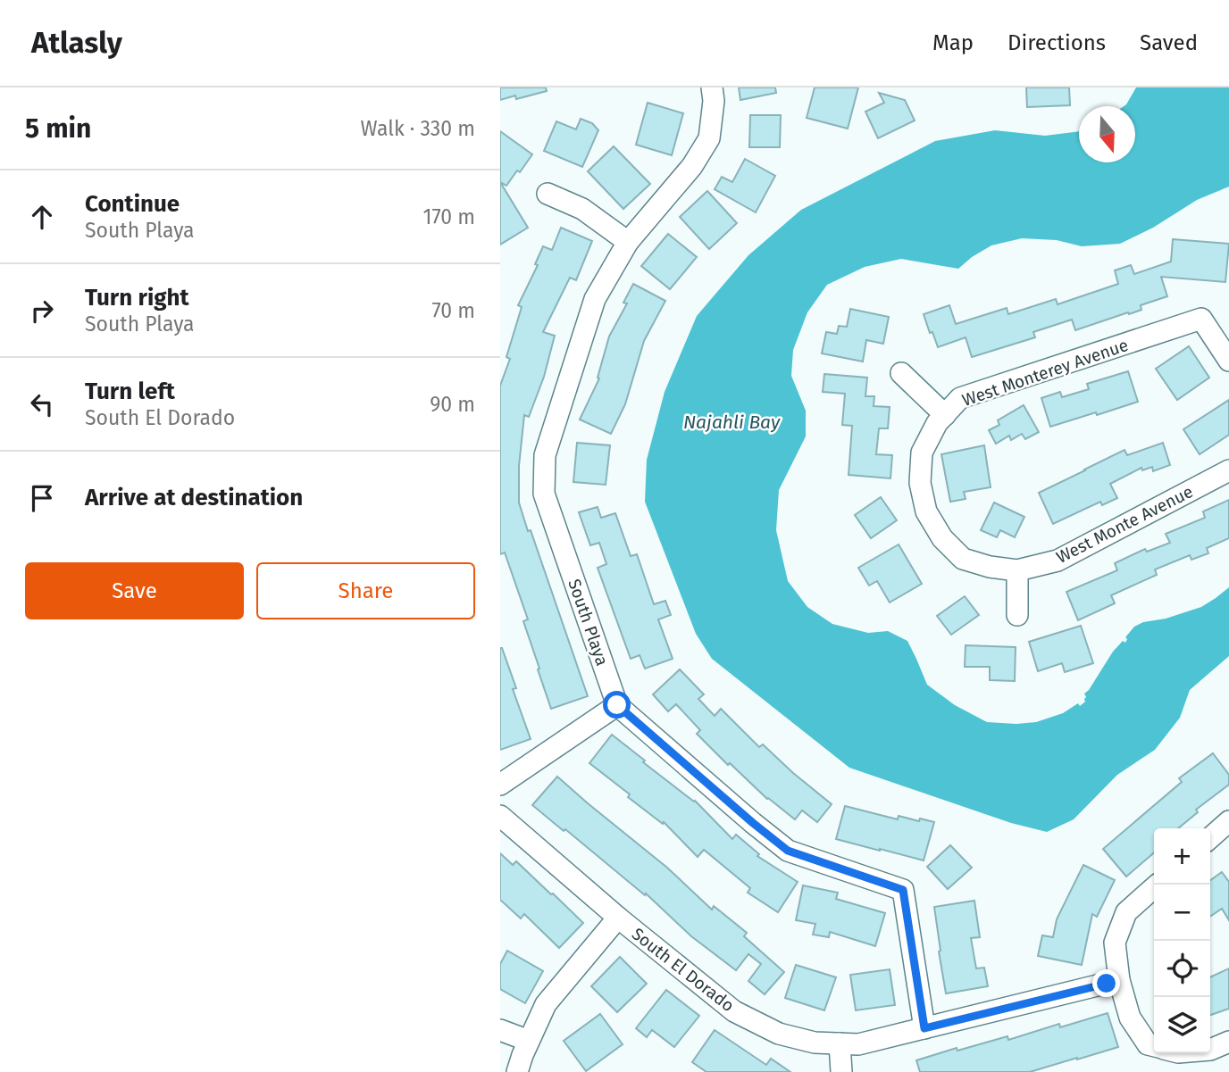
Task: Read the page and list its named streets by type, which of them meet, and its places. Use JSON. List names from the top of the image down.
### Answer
{
  "streets": {
    "street": [
      "West Monterey Avenue",
      "West Monte Avenue",
      "South Playa",
      "South El Dorado"
    ]
  },
  "crossings": [
    ["West Monterey Avenue", "West Monte Avenue"],
    ["South Playa", "South El Dorado"]
  ],
  "water": ["Najahli Bay"],
  "north": "bottom",
  "page": {
    "header": "Atlasly",
    "nav": ["Map", "Directions", "Saved"],
    "heading": ["5 min", "Walk · 330 m"],
    "list": [
      ["Continue", "South Playa", "170 m"],
      ["Turn right", "South Playa", "70 m"],
      ["Turn left", "South El Dorado", "90 m"],
      "Arrive at destination"
    ],
    "buttons": ["Save", "Share"],
    "map_buttons": ["+", "−"]
  }
}
